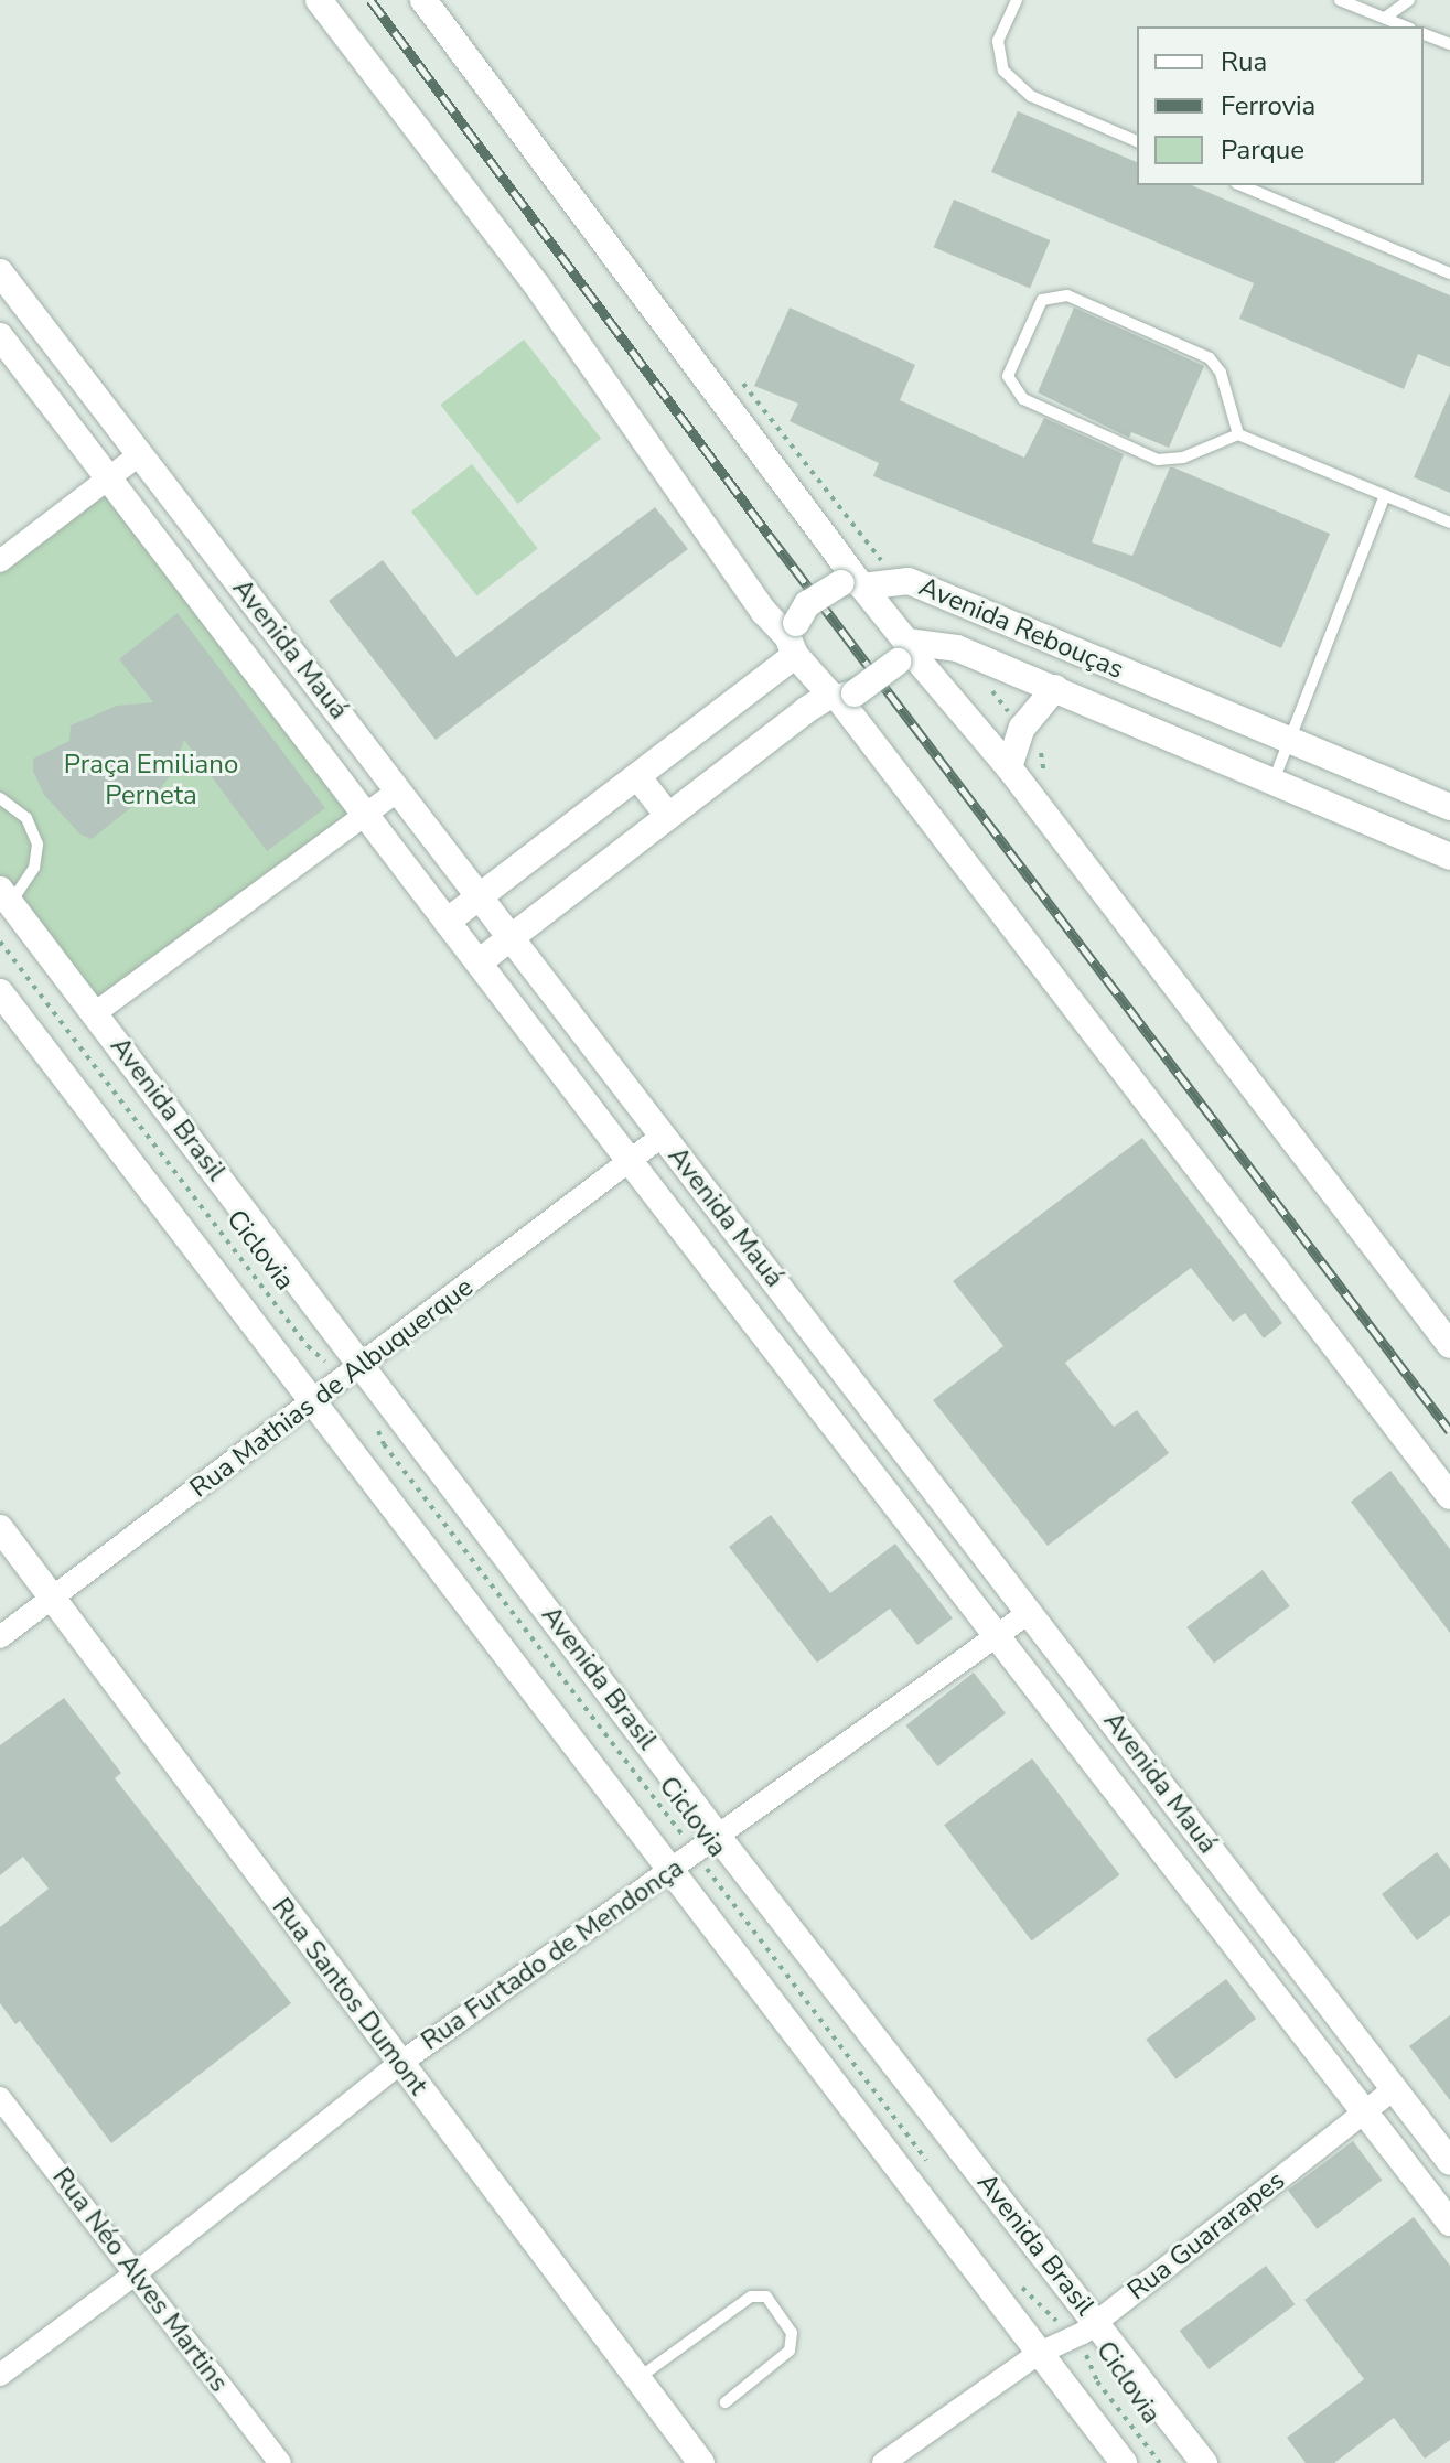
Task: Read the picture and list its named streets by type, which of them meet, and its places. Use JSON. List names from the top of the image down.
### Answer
{
  "streets": {
    "main road": [
      "Avenida Rebouças",
      "Avenida Mauá",
      "Avenida Brasil",
      "Rua Santos Dumont"
    ],
    "street": [
      "Rua Mathias de Albuquerque",
      "Rua Furtado de Mendonça",
      "Rua Guararapes",
      "Rua Néo Alves Martins"
    ],
    "path": ["Ciclovia"]
  },
  "crossings": [
    ["Avenida Rebouças", "Avenida Mauá"],
    ["Avenida Mauá", "Rua Mathias de Albuquerque"],
    ["Avenida Mauá", "Rua Furtado de Mendonça"],
    ["Avenida Mauá", "Rua Guararapes"],
    ["Avenida Brasil", "Ciclovia"],
    ["Avenida Brasil", "Rua Mathias de Albuquerque"],
    ["Avenida Brasil", "Rua Furtado de Mendonça"],
    ["Avenida Brasil", "Rua Guararapes"],
    ["Ciclovia", "Rua Mathias de Albuquerque"],
    ["Ciclovia", "Rua Furtado de Mendonça"],
    ["Ciclovia", "Rua Guararapes"],
    ["Rua Mathias de Albuquerque", "Rua Santos Dumont"],
    ["Rua Furtado de Mendonça", "Rua Santos Dumont"],
    ["Rua Furtado de Mendonça", "Rua Néo Alves Martins"]
  ],
  "parks": ["Praça Emiliano Perneta"],
  "legend": ["Rua", "Ferrovia", "Parque"]
}
